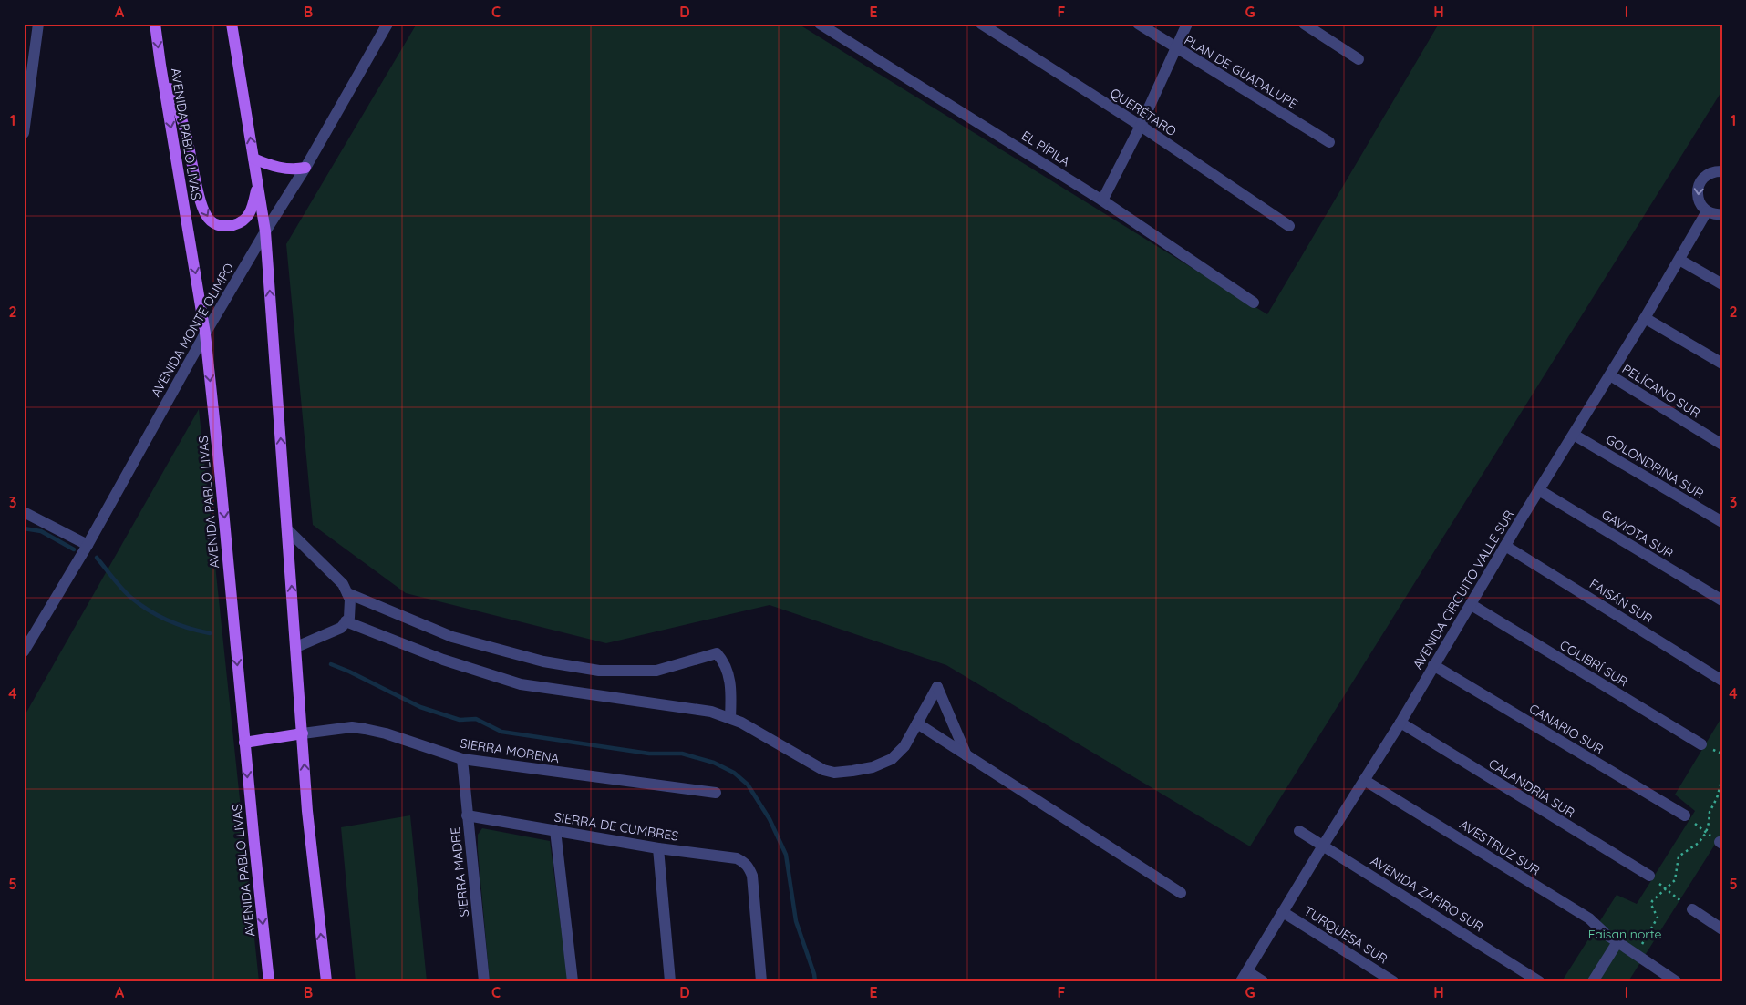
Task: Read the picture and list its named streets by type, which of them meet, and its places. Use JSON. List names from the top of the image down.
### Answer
{
  "streets": {
    "main road": ["AVENIDA PABLO LIVAS"],
    "street": [
      "PLAN DE GUADALUPE",
      "QUERÉTARO",
      "EL PÍPILA",
      "AVENIDA MONTE OLIMPO",
      "PELÍCANO SUR",
      "GOLONDRINA SUR",
      "GAVIOTA SUR",
      "AVENIDA CIRCUITO VALLE SUR",
      "FAISÁN SUR",
      "COLIBRÍ SUR",
      "CANARIO SUR",
      "SIERRA MORENA",
      "CALANDRIA SUR",
      "SIERRA DE CUMBRES",
      "AVESTRUZ SUR",
      "SIERRA MADRE",
      "AVENIDA ZAFIRO SUR",
      "TURQUESA SUR"
    ]
  },
  "crossings": [
    ["AVENIDA PABLO LIVAS", "AVENIDA MONTE OLIMPO"],
    ["PELÍCANO SUR", "AVENIDA CIRCUITO VALLE SUR"],
    ["GOLONDRINA SUR", "AVENIDA CIRCUITO VALLE SUR"],
    ["GAVIOTA SUR", "AVENIDA CIRCUITO VALLE SUR"],
    ["AVENIDA CIRCUITO VALLE SUR", "FAISÁN SUR"],
    ["AVENIDA CIRCUITO VALLE SUR", "COLIBRÍ SUR"],
    ["AVENIDA CIRCUITO VALLE SUR", "CANARIO SUR"],
    ["AVENIDA CIRCUITO VALLE SUR", "CALANDRIA SUR"],
    ["AVENIDA CIRCUITO VALLE SUR", "AVESTRUZ SUR"],
    ["AVENIDA CIRCUITO VALLE SUR", "AVENIDA ZAFIRO SUR"],
    ["AVENIDA CIRCUITO VALLE SUR", "TURQUESA SUR"],
    ["SIERRA MORENA", "SIERRA MADRE"],
    ["SIERRA DE CUMBRES", "SIERRA MADRE"]
  ],
  "parks": ["Faisan norte"],
  "grid": {
    "columns": [
      "A",
      "B",
      "C",
      "D",
      "E",
      "F",
      "G",
      "H",
      "I"
    ],
    "rows": [
      "1",
      "2",
      "3",
      "4",
      "5"
    ]
  }
}
